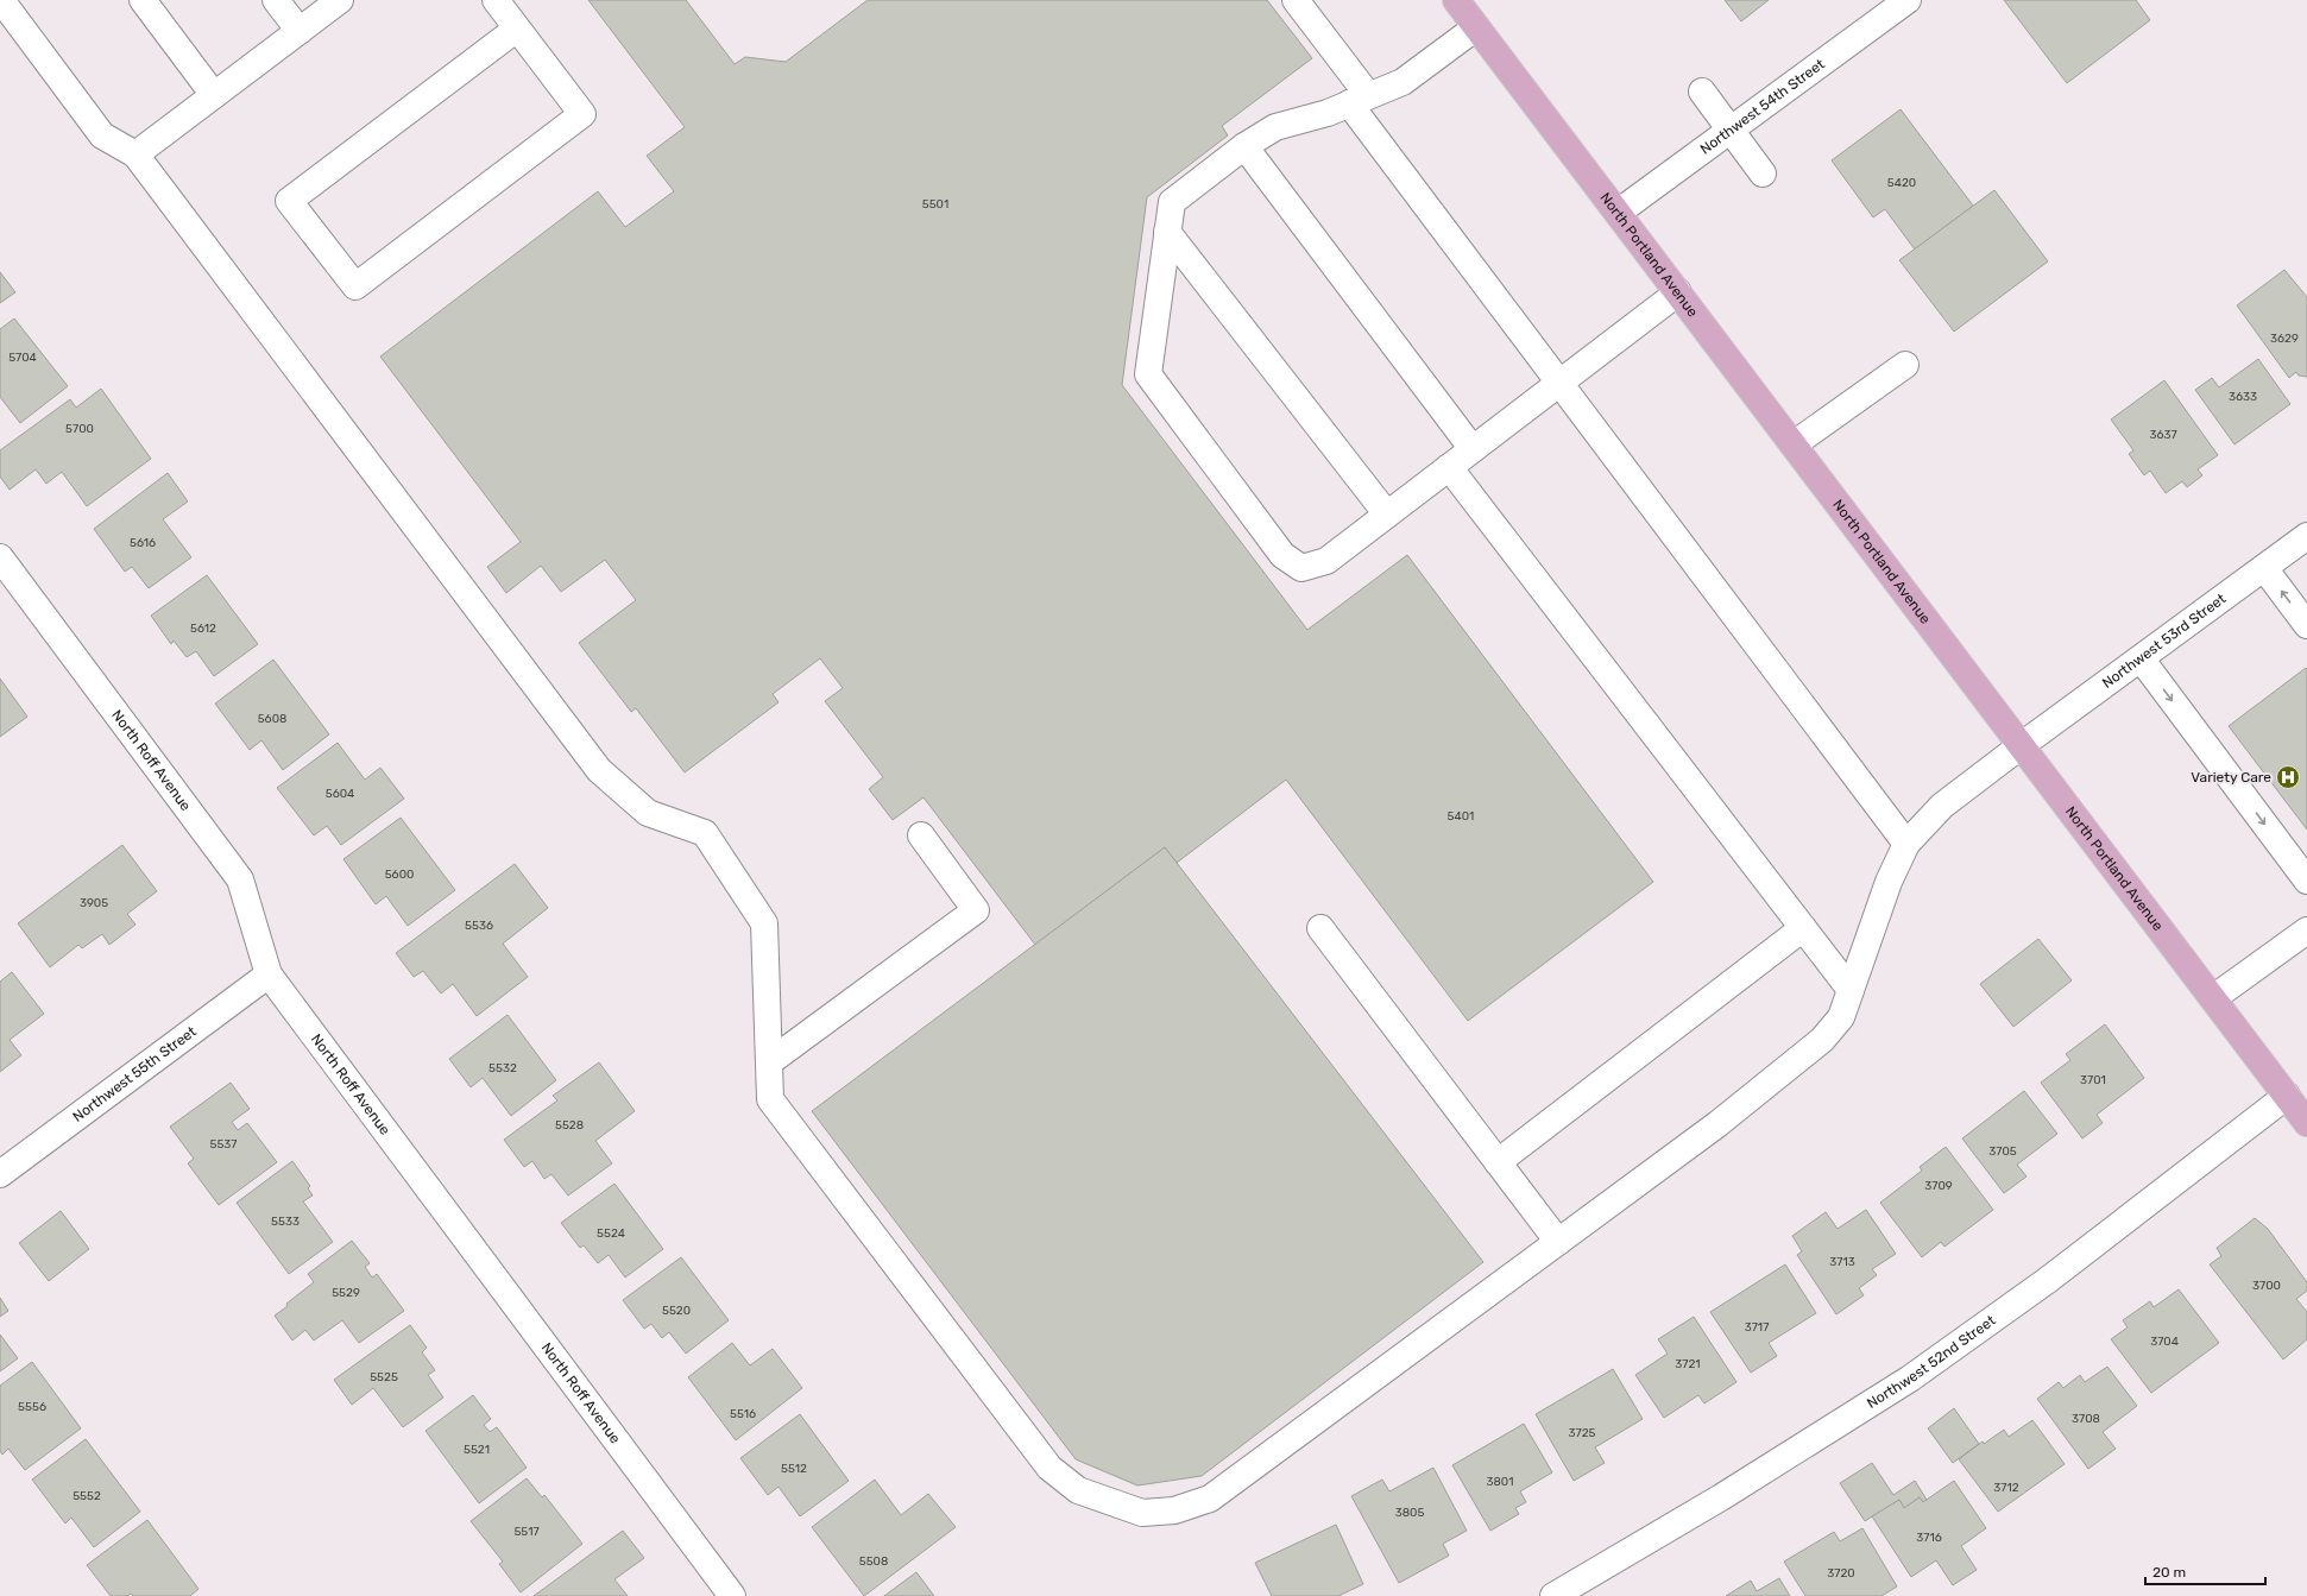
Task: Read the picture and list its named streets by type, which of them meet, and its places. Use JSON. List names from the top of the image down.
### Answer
{
  "streets": {
    "main road": ["North Portland Avenue"],
    "street": [
      "Northwest 54th Street",
      "Northwest 53rd Street",
      "North Roff Avenue",
      "Northwest 55th Street",
      "Northwest 52nd Street"
    ]
  },
  "crossings": [
    ["Northwest 54th Street", "North Portland Avenue"],
    ["North Portland Avenue", "Northwest 53rd Street"],
    ["North Portland Avenue", "Northwest 52nd Street"],
    ["North Roff Avenue", "Northwest 55th Street"]
  ],
  "places": {
    "hospital": ["Variety Care"]
  },
  "house_numbers": [
    "5420",
    "5501",
    "3629",
    "5704",
    "3633",
    "5700",
    "3637",
    "5616",
    "5612",
    "5608",
    "5604",
    "5401",
    "5600",
    "3905",
    "5536",
    "5532",
    "3701",
    "5528",
    "5537",
    "3705",
    "3709",
    "5533",
    "5524",
    "3713",
    "3700",
    "5529",
    "5520",
    "3717",
    "3704",
    "3721",
    "5525",
    "5556",
    "5516",
    "3708",
    "3725",
    "5521",
    "5512",
    "3801",
    "3712",
    "5552",
    "3805",
    "5517",
    "3716",
    "5508",
    "3720"
  ],
  "scale_bar": "20 m"
}
